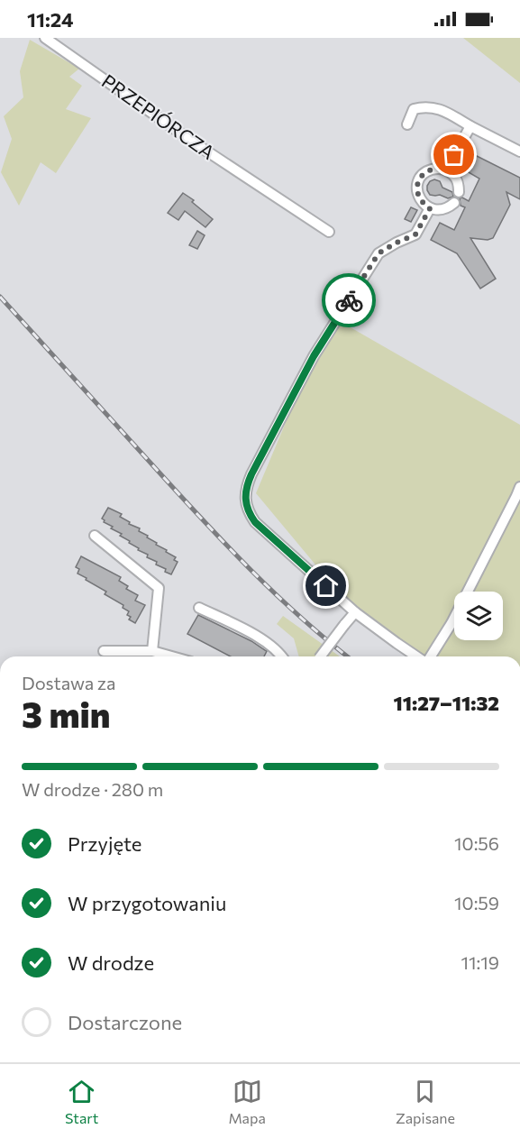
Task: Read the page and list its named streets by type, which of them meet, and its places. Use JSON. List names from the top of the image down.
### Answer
{
  "streets": {
    "street": ["PRZEPIÓRCZA"]
  },
  "page": {
    "status": "11:24",
    "heading": ["3 min", "Dostawa za", "11:27–11:32"],
    "bar": "W drodze · 280 m",
    "list": [
      ["Przyjęte", "10:56"],
      ["W przygotowaniu", "10:59"],
      ["W drodze", "11:19"],
      "Dostarczone"
    ],
    "tabs": ["Start", "Mapa", "Zapisane"]
  }
}
